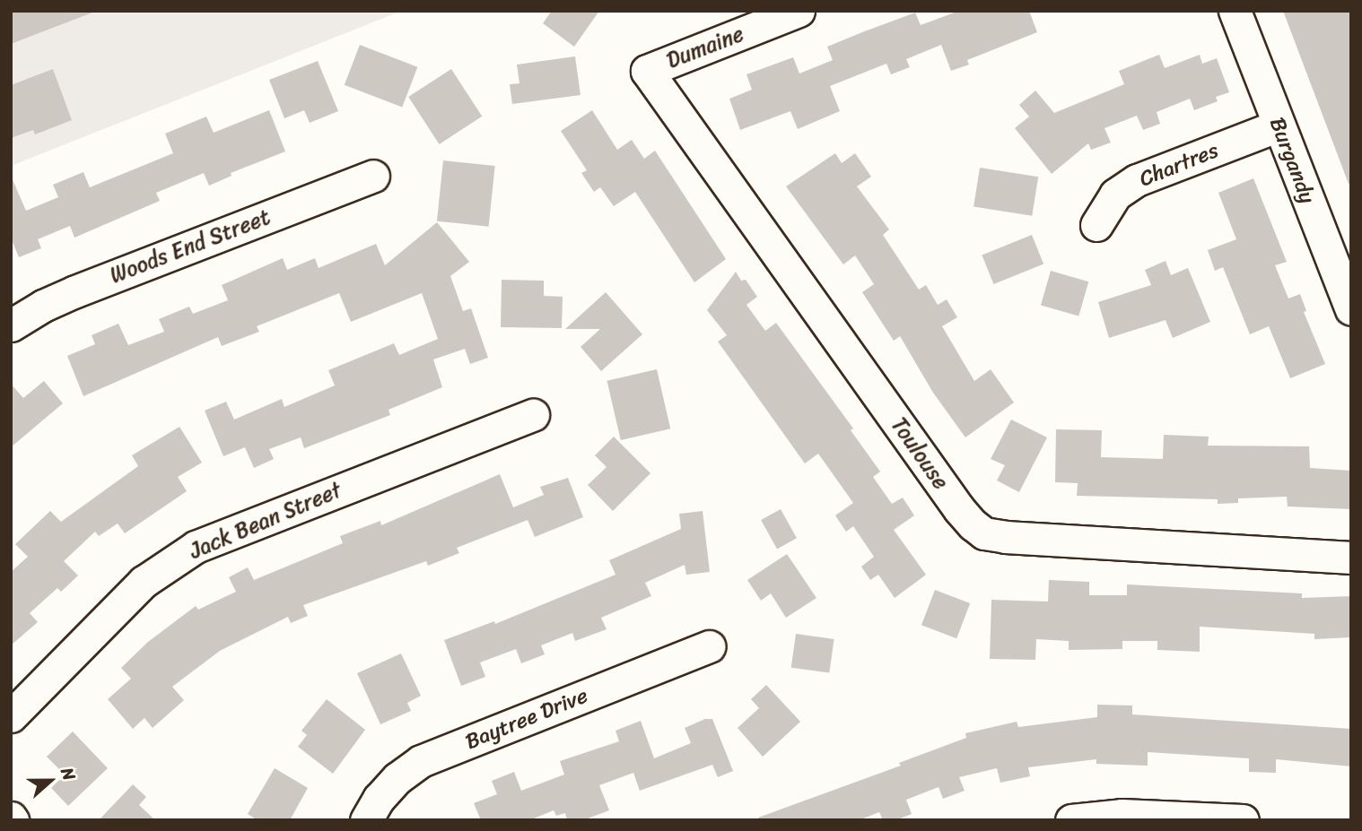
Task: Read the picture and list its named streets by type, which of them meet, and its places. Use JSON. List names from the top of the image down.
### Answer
{
  "streets": {
    "street": [
      "Dumaine",
      "Burgandy",
      "Chartres",
      "Woods End Street",
      "Toulouse",
      "Jack Bean Street",
      "Baytree Drive"
    ]
  },
  "crossings": [
    ["Dumaine", "Toulouse"],
    ["Burgandy", "Chartres"]
  ],
  "north": "right"
}
